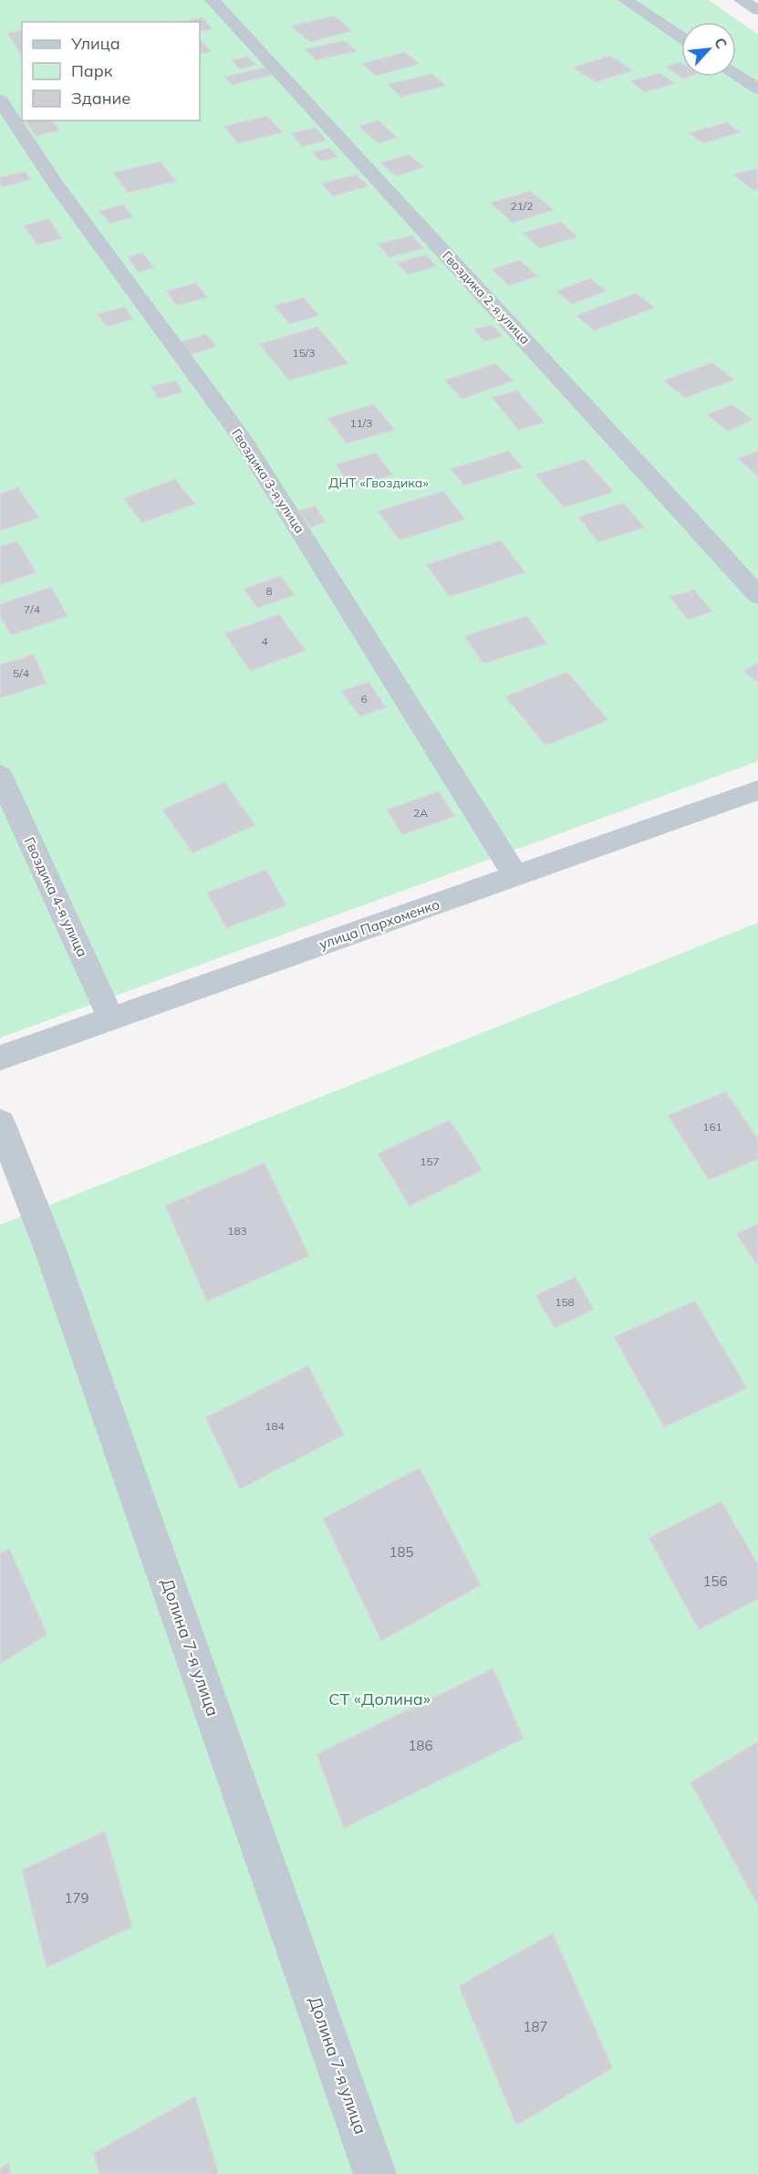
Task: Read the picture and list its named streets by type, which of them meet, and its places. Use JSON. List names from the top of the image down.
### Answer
{
  "streets": {
    "street": [
      "Гвоздика 2-я улица",
      "Гвоздика 3-я улица",
      "Гвоздика 4-я улица",
      "улица Пархоменко",
      "Долина 7-я улица"
    ]
  },
  "crossings": [
    ["Гвоздика 3-я улица", "улица Пархоменко"],
    ["Гвоздика 4-я улица", "улица Пархоменко"]
  ],
  "parks": ["ДНТ «Гвоздика»", "СТ «Долина»"],
  "house_numbers": [
    "21/2",
    "15/3",
    "11/3",
    "8",
    "7/4",
    "4",
    "5/4",
    "6",
    "2А",
    "161",
    "157",
    "183",
    "158",
    "184",
    "185",
    "156",
    "186",
    "179",
    "187"
  ],
  "legend": ["Улица", "Парк", "Здание"],
  "north": "top right"
}
